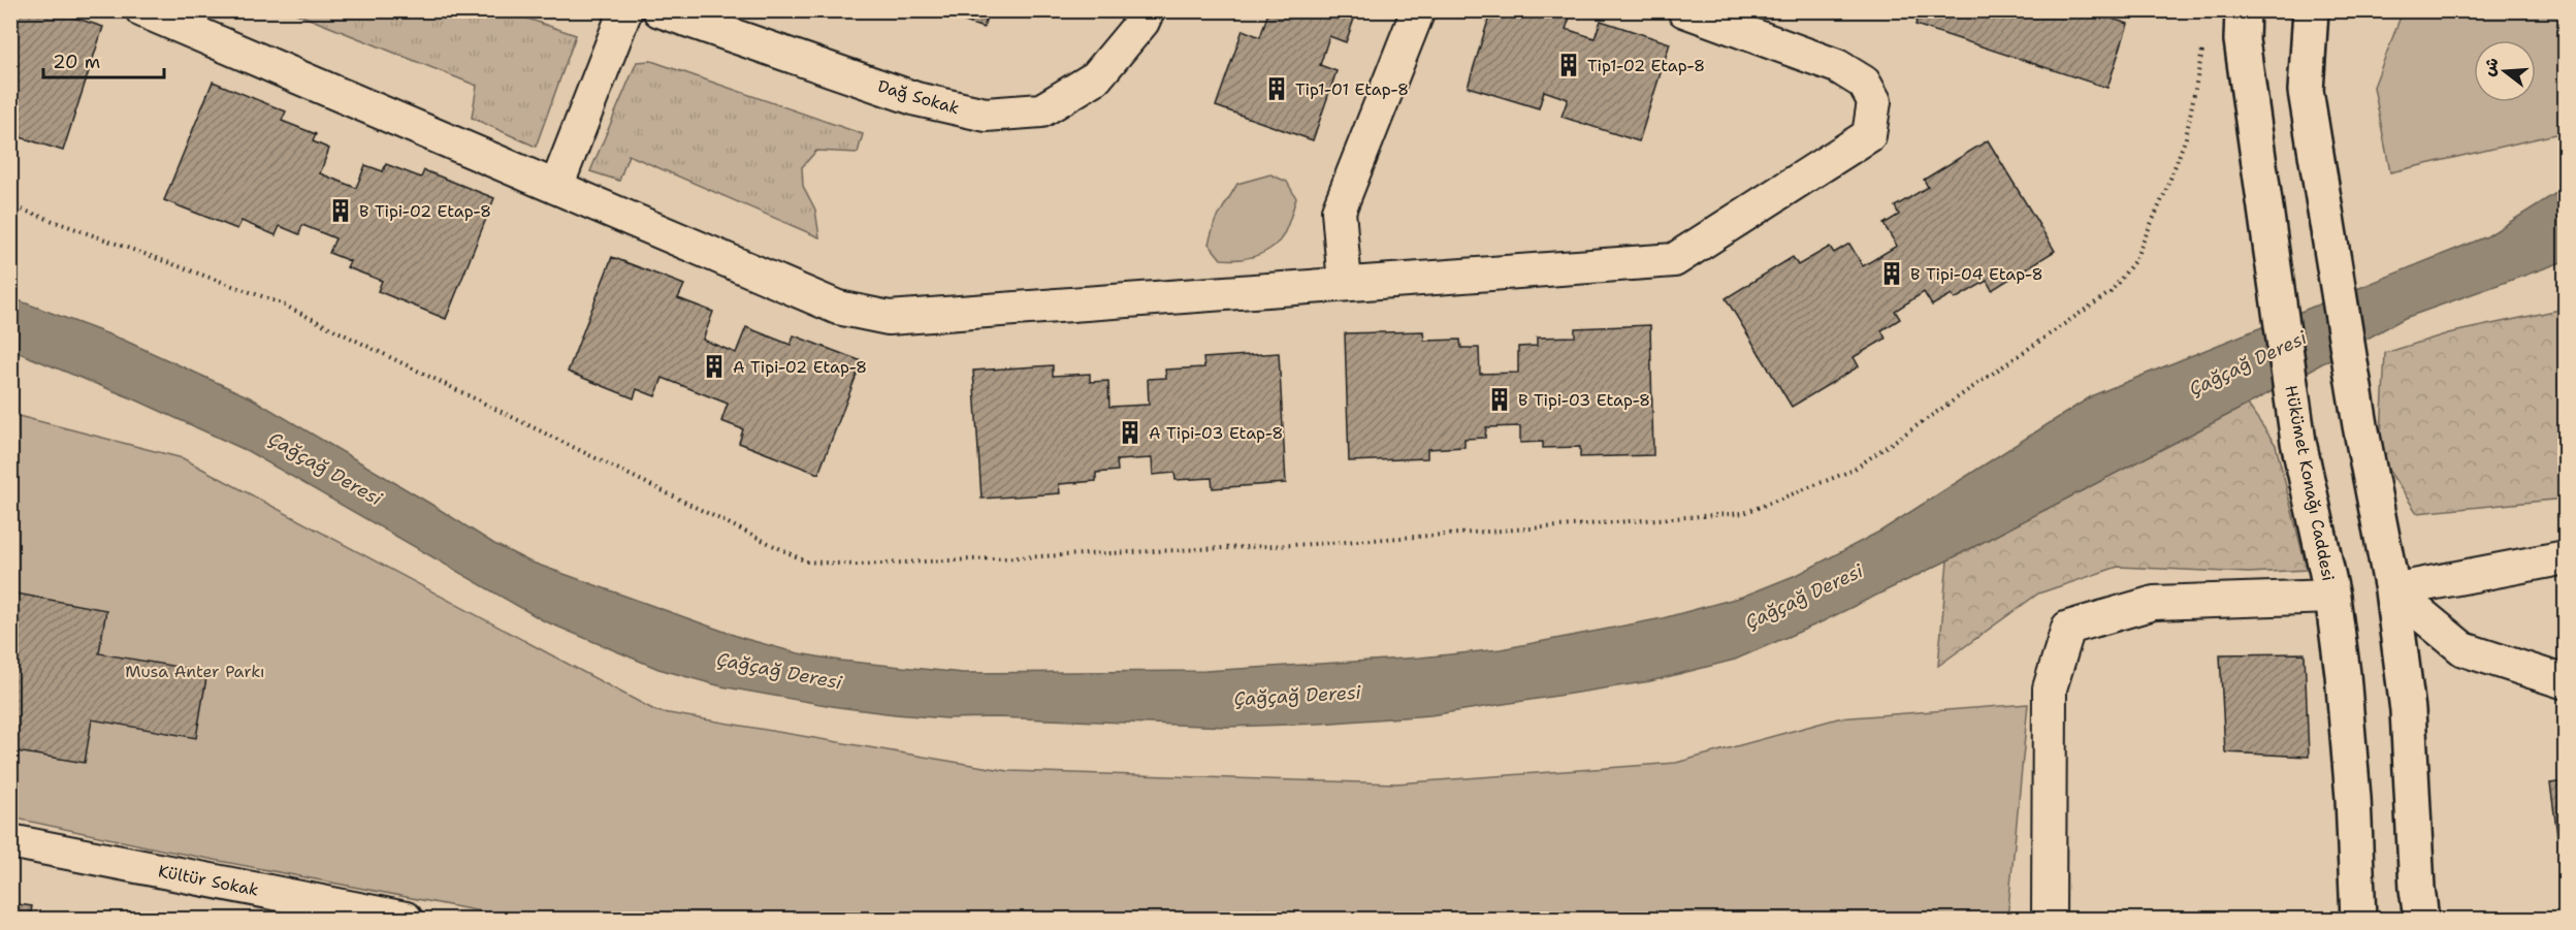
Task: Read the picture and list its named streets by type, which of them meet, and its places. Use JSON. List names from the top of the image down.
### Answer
{
  "streets": {
    "street": ["Dağ Sokak", "Hükümet Konağı Caddesi", "Kültür Sokak"]
  },
  "water": ["Çağçağ Deresi"],
  "parks": ["Musa Anter Parkı"],
  "places": {
    "building": [
      "Tip1-02 Etap-8",
      "Tip1-01 Etap-8",
      "B Tipi-02 Etap-8",
      "B Tipi-04 Etap-8",
      "A Tipi-02 Etap-8",
      "B Tipi-03 Etap-8",
      "A Tipi-03 Etap-8"
    ]
  },
  "scale_bar": "20 m",
  "north": "left"
}
